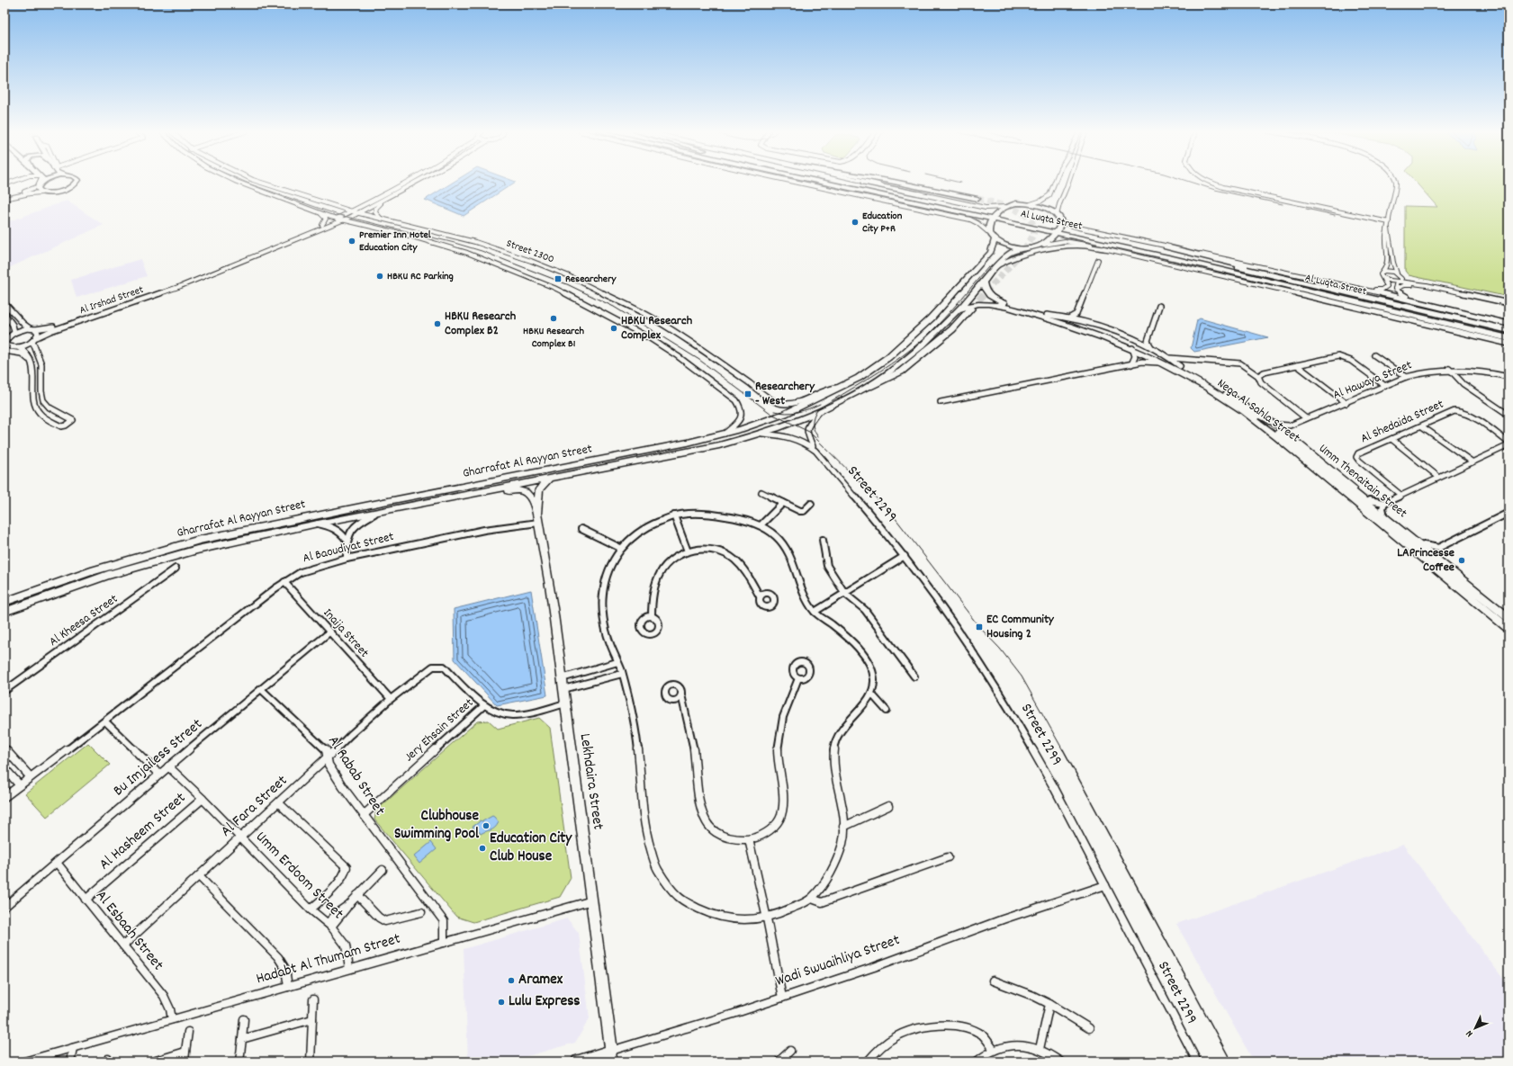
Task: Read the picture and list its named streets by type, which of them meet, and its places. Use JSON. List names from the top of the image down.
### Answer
{
  "streets": {
    "main road": [
      "Al Luqta Street",
      "Nega Al Sahla Street",
      "Gharrafat Al Rayyan Street",
      "Lekhdaira Street",
      "Wadi Swuaihliya Street"
    ],
    "street": [
      "Street 2300",
      "Al Irshad Street",
      "Al Hawaya Street",
      "Al Shedaida Street",
      "Umm Thenaitain Street",
      "Street 2299",
      "Al Baoudiyat Street",
      "Al Kheesa Street",
      "Inaija Street",
      "Jery Ehsain Street",
      "Bu Imjailess Street",
      "Al Rabab Street",
      "Al Fara Street",
      "Al Hasheem Street",
      "Umm Erdoom Street",
      "Al Esbaah Street",
      "Hadabt Al Thumam Street"
    ]
  },
  "crossings": [
    ["Street 2300", "Al Irshad Street"],
    ["Street 2300", "Gharrafat Al Rayyan Street"],
    ["Al Hawaya Street", "Umm Thenaitain Street"],
    ["Nega Al Sahla Street", "Gharrafat Al Rayyan Street"],
    ["Nega Al Sahla Street", "Umm Thenaitain Street"],
    ["Gharrafat Al Rayyan Street", "Street 2299"],
    ["Street 2299", "Wadi Swuaihliya Street"],
    ["Al Baoudiyat Street", "Inaija Street"],
    ["Al Baoudiyat Street", "Lekhdaira Street"],
    ["Inaija Street", "Bu Imjailess Street"],
    ["Inaija Street", "Al Fara Street"],
    ["Jery Ehsain Street", "Al Rabab Street"],
    ["Jery Ehsain Street", "Lekhdaira Street"],
    ["Jery Ehsain Street", "Al Fara Street"],
    ["Bu Imjailess Street", "Al Rabab Street"],
    ["Bu Imjailess Street", "Umm Erdoom Street"],
    ["Bu Imjailess Street", "Al Esbaah Street"],
    ["Al Rabab Street", "Al Fara Street"],
    ["Al Rabab Street", "Hadabt Al Thumam Street"],
    ["Lekhdaira Street", "Hadabt Al Thumam Street"],
    ["Lekhdaira Street", "Wadi Swuaihliya Street"],
    ["Al Fara Street", "Umm Erdoom Street"],
    ["Al Fara Street", "Al Esbaah Street"],
    ["Al Hasheem Street", "Umm Erdoom Street"],
    ["Al Hasheem Street", "Al Esbaah Street"],
    ["Umm Erdoom Street", "Hadabt Al Thumam Street"],
    ["Al Esbaah Street", "Hadabt Al Thumam Street"]
  ],
  "places": {
    "other": [
      "Education City P+R",
      "Premier Inn Hotel Education City",
      "HBKU RC Parking",
      "HBKU Research Complex B1",
      "HBKU Research Complex B2",
      "HBKU Research Complex",
      "LAPrincesse Coffee",
      "Clubhouse Swimming Pool",
      "Education City Club House",
      "Aramex",
      "Lulu Express"
    ],
    "transit": ["Researchery", "Researchery - West", "EC Community Housing 2"]
  },
  "north": "bottom left"
}
